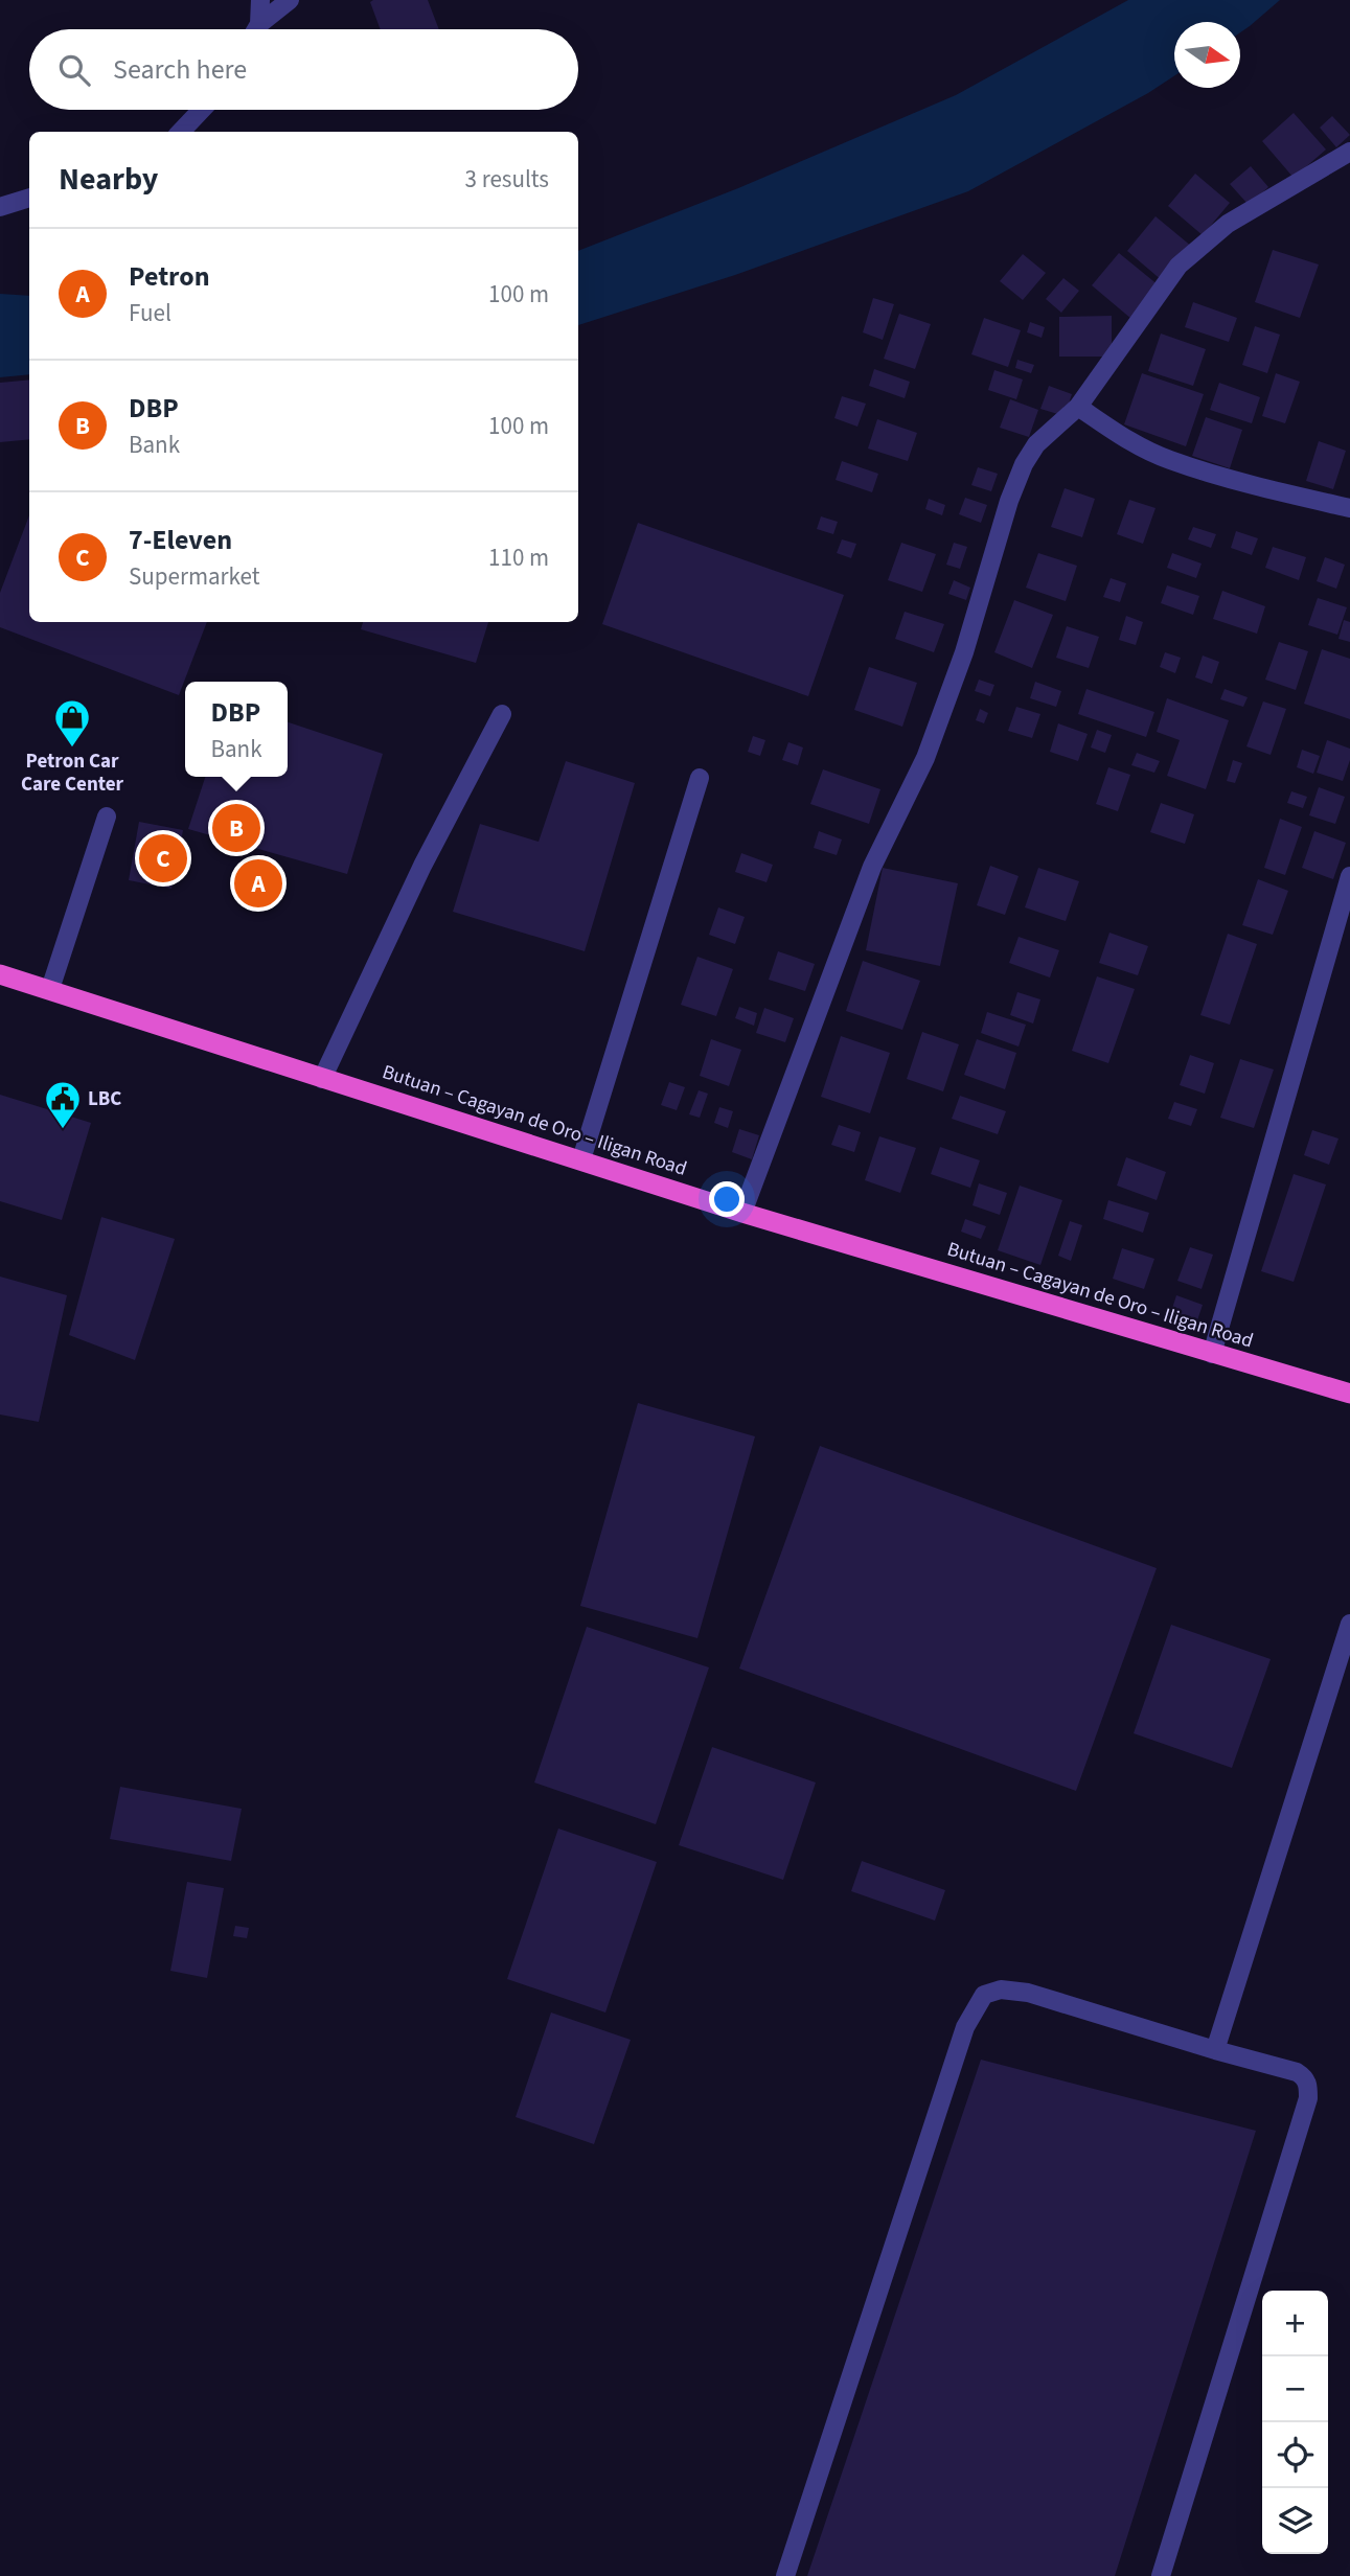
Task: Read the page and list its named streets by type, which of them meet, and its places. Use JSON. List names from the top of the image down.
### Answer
{
  "streets": {
    "highway": ["Butuan – Cagayan de Oro – Iligan Road"]
  },
  "places": {
    "shop": ["Petron Car Care Center"],
    "public building": ["LBC"]
  },
  "north": "right",
  "page": {
    "search": "Search here",
    "heading": ["Nearby", "3 results"],
    "list": [
      {
        "mark": "A",
        "name": "Petron",
        "note": "Fuel",
        "value": "100 m"
      },
      {
        "mark": "B",
        "name": "DBP",
        "note": "Bank",
        "value": "100 m"
      },
      {
        "mark": "C",
        "name": "7-Eleven",
        "note": "Supermarket",
        "value": "110 m"
      }
    ],
    "popup": ["DBP", "Bank"],
    "pins": ["B", "C", "A"],
    "map_buttons": ["+", "−"]
  }
}
